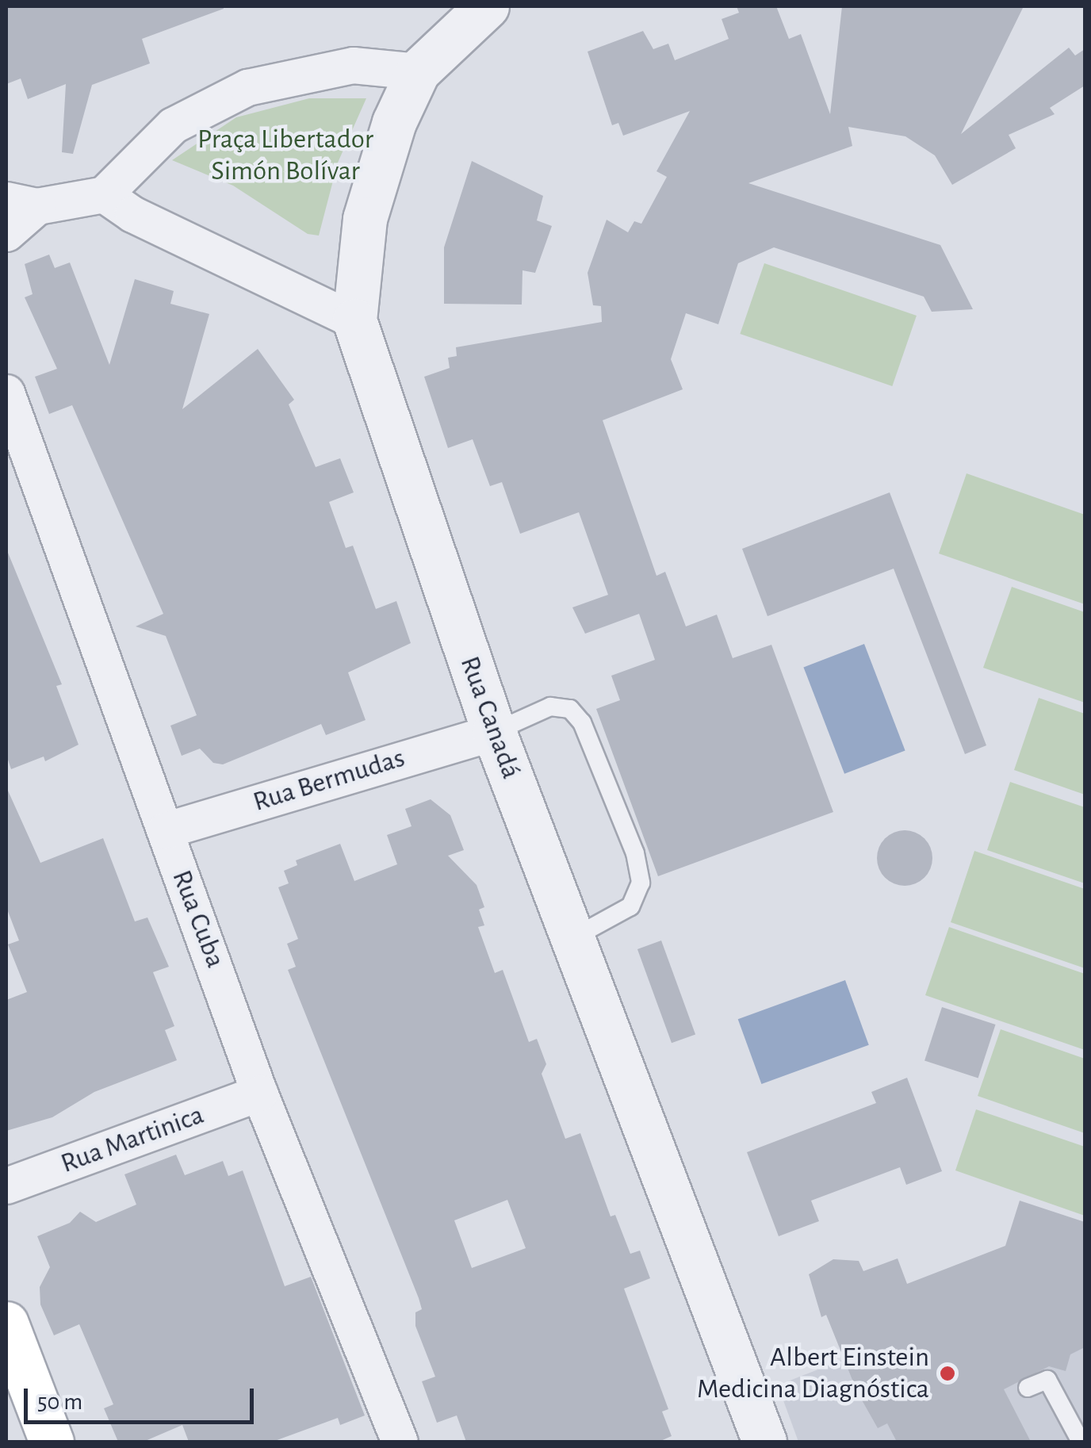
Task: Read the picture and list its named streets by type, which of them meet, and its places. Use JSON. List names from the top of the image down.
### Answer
{
  "streets": {
    "street": [
      "Rua Canadá",
      "Rua Bermudas",
      "Rua Cuba",
      "Rua Martinica"
    ]
  },
  "crossings": [
    ["Rua Canadá", "Rua Bermudas"],
    ["Rua Bermudas", "Rua Cuba"],
    ["Rua Cuba", "Rua Martinica"]
  ],
  "parks": ["Praça Libertador Simón Bolívar"],
  "places": ["Albert Einstein Medicina Diagnóstica"],
  "scale_bar": "50 m"
}
